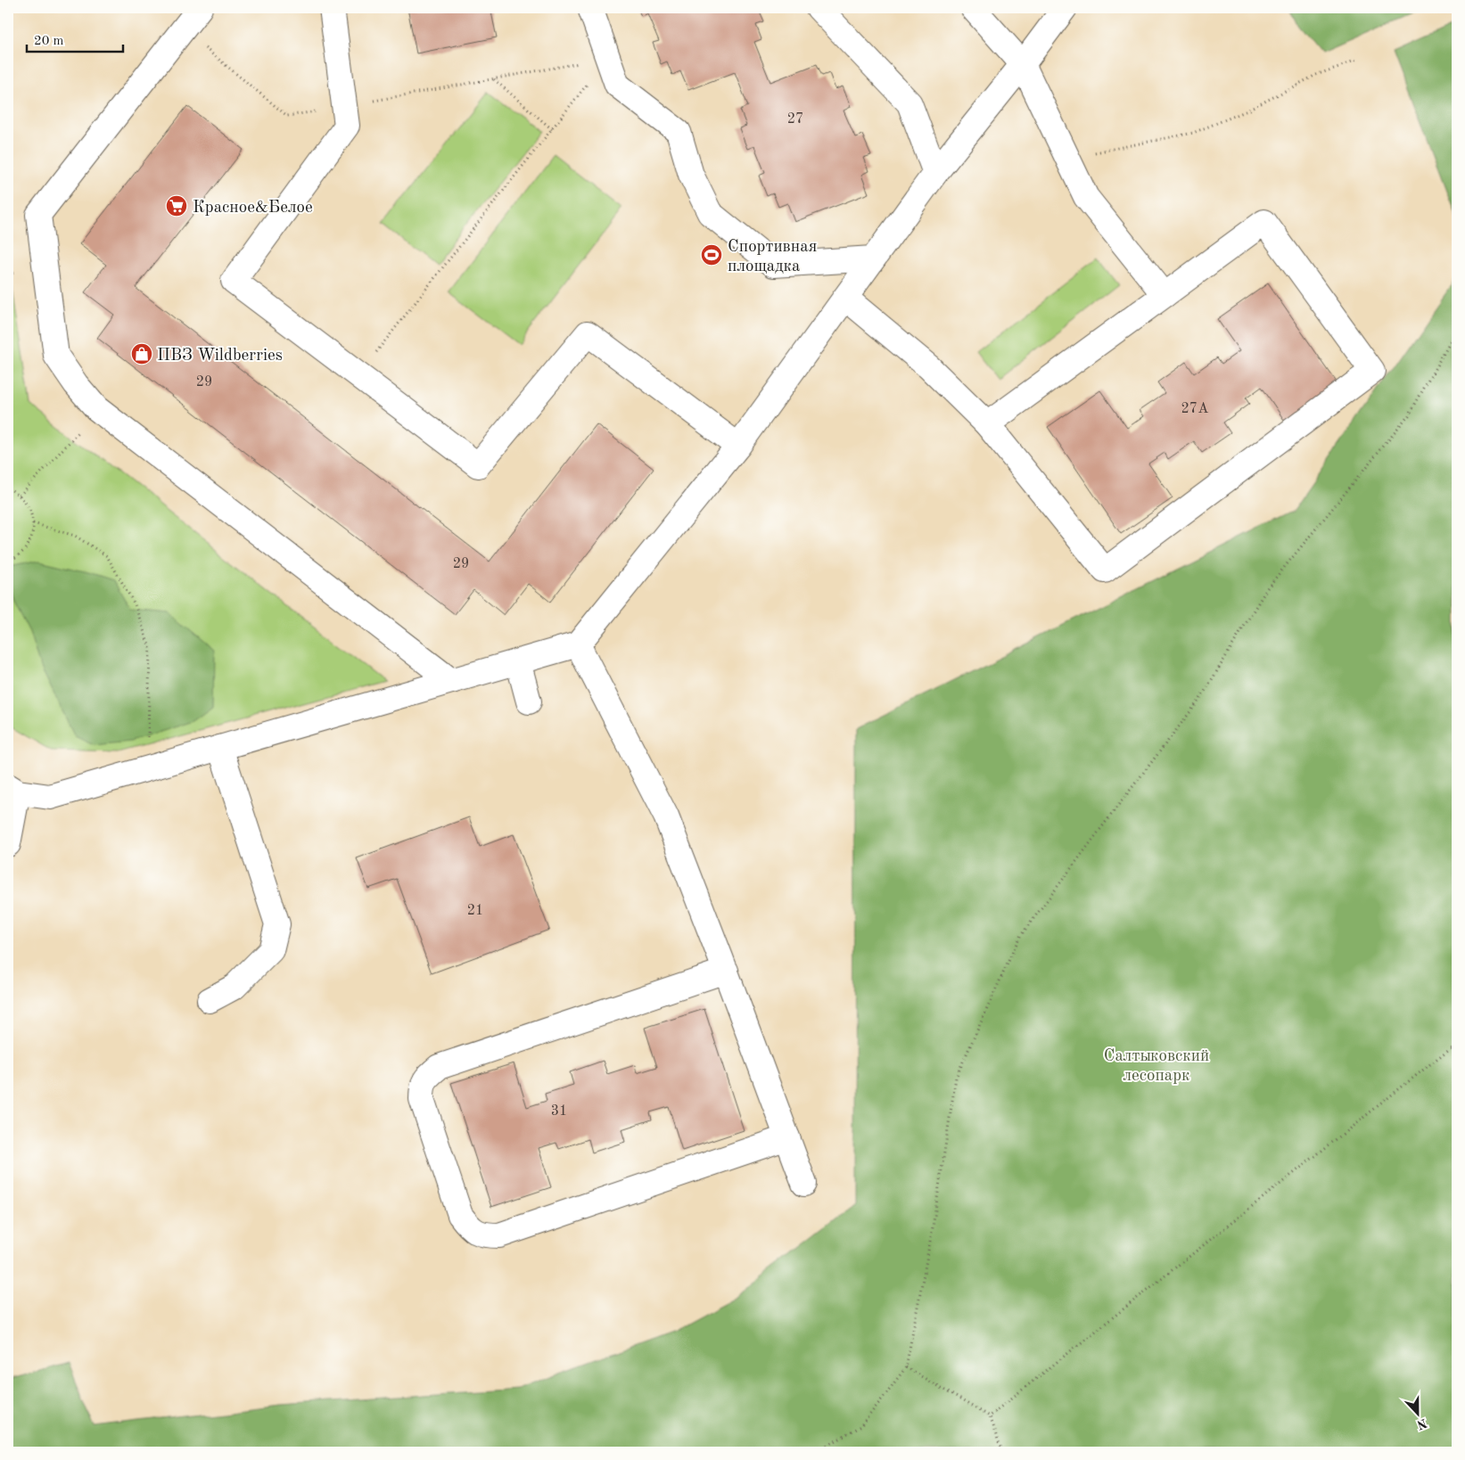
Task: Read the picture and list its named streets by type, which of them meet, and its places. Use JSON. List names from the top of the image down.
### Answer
{
  "parks": ["Салтыковский лесопарк"],
  "places": {
    "supermarket": ["Красное&Белое"],
    "sports": ["Спортивная площадка"],
    "shop": ["ПВЗ Wildberries"]
  },
  "house_numbers": [
    "27",
    "29",
    "27А",
    "29",
    "21",
    "31"
  ],
  "scale_bar": "20 m",
  "north": "bottom"
}
